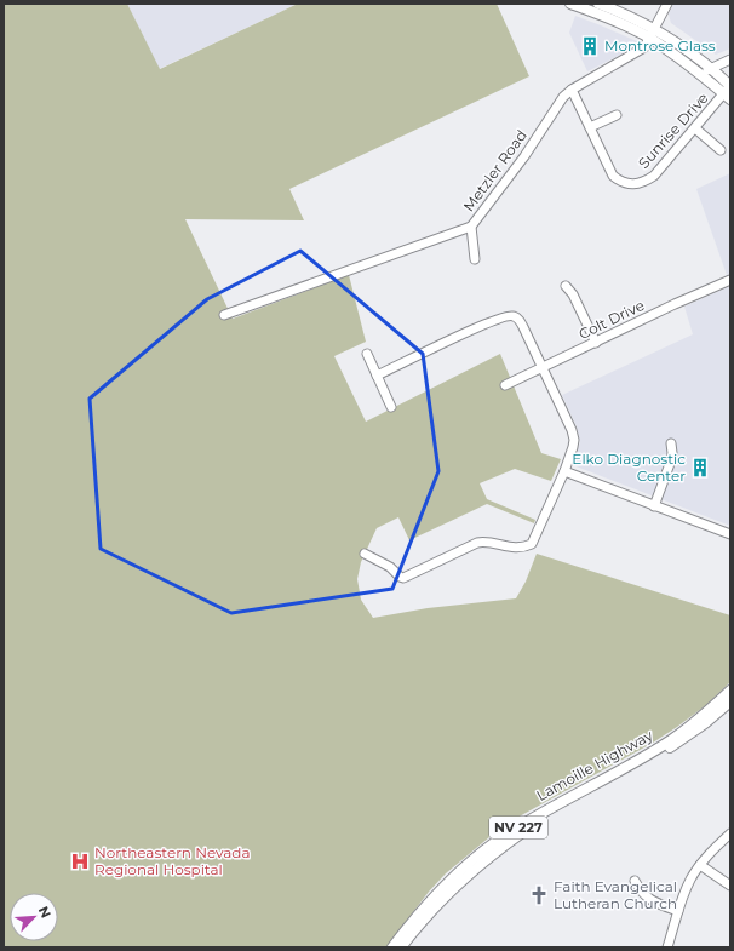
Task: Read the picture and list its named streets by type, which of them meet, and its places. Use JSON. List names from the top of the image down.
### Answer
{
  "streets": {
    "main road": ["Lamoille Highway", "NV 227"],
    "street": ["Sunrise Drive", "Metzler Road", "Colt Drive"]
  },
  "crossings": [
    ["Sunrise Drive", "Metzler Road"]
  ],
  "places": {
    "building": ["Montrose Glass", "Elko Diagnostic Center"],
    "hospital": ["Northeastern Nevada Regional Hospital"],
    "church": ["Faith Evangelical Lutheran Church"]
  },
  "north": "top right"
}
